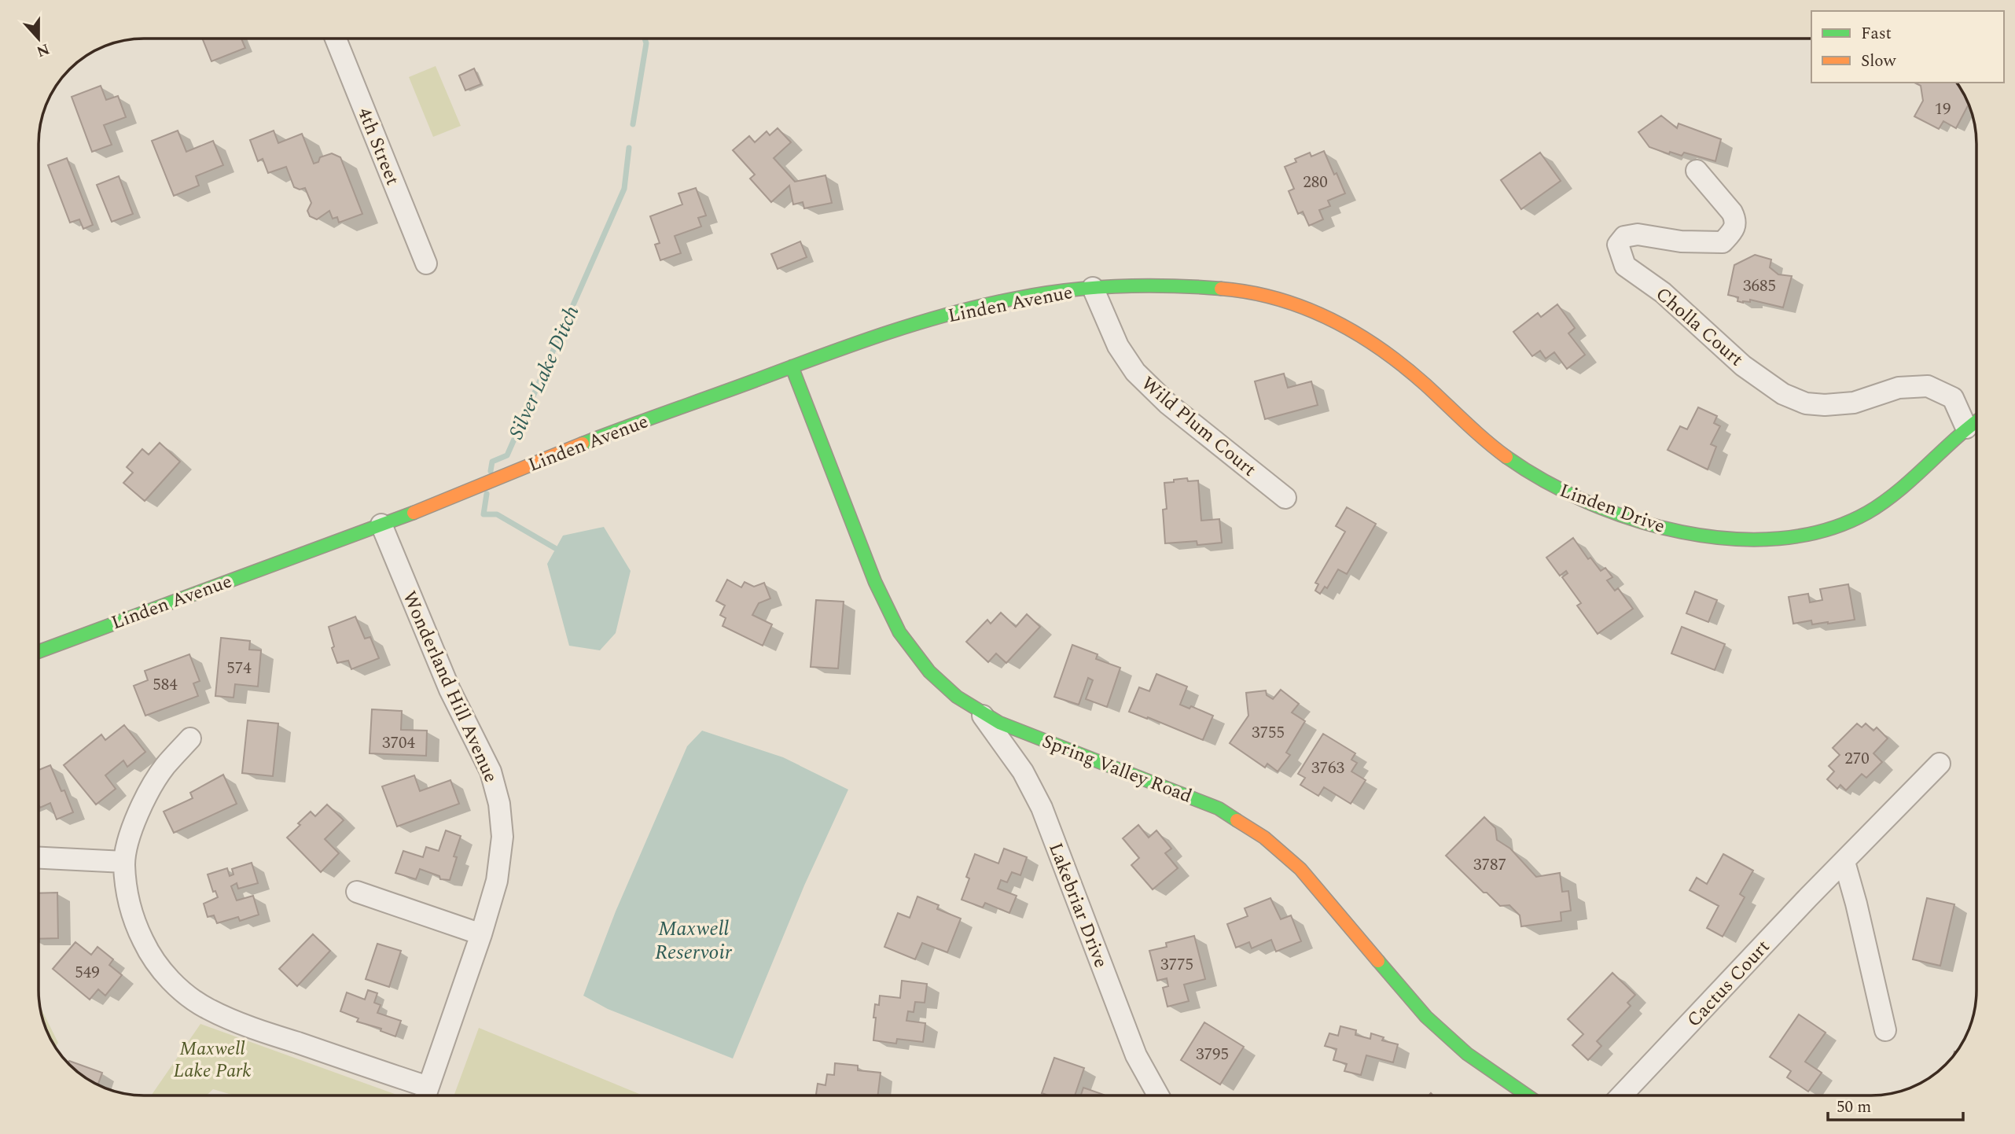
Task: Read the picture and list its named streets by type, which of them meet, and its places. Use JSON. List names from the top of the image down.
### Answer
{
  "streets": {
    "street": [
      "4th Street",
      "Linden Avenue",
      "Cholla Court",
      "Wild Plum Court",
      "Linden Drive",
      "Wonderland Hill Avenue",
      "Spring Valley Road",
      "Lakebriar Drive",
      "Cactus Court"
    ]
  },
  "crossings": [
    ["Linden Avenue", "Wild Plum Court"],
    ["Linden Avenue", "Linden Drive"],
    ["Linden Avenue", "Wonderland Hill Avenue"],
    ["Linden Avenue", "Spring Valley Road"],
    ["Cholla Court", "Linden Drive"],
    ["Spring Valley Road", "Lakebriar Drive"]
  ],
  "water": ["Silver Lake Ditch", "Maxwell Reservoir"],
  "parks": ["Maxwell Lake Park"],
  "house_numbers": [
    "19",
    "280",
    "3685",
    "574",
    "584",
    "3755",
    "3704",
    "270",
    "3763",
    "3787",
    "3775",
    "549",
    "3795"
  ],
  "legend": ["Fast", "Slow"],
  "scale_bar": "50 m",
  "north": "bottom"
}
